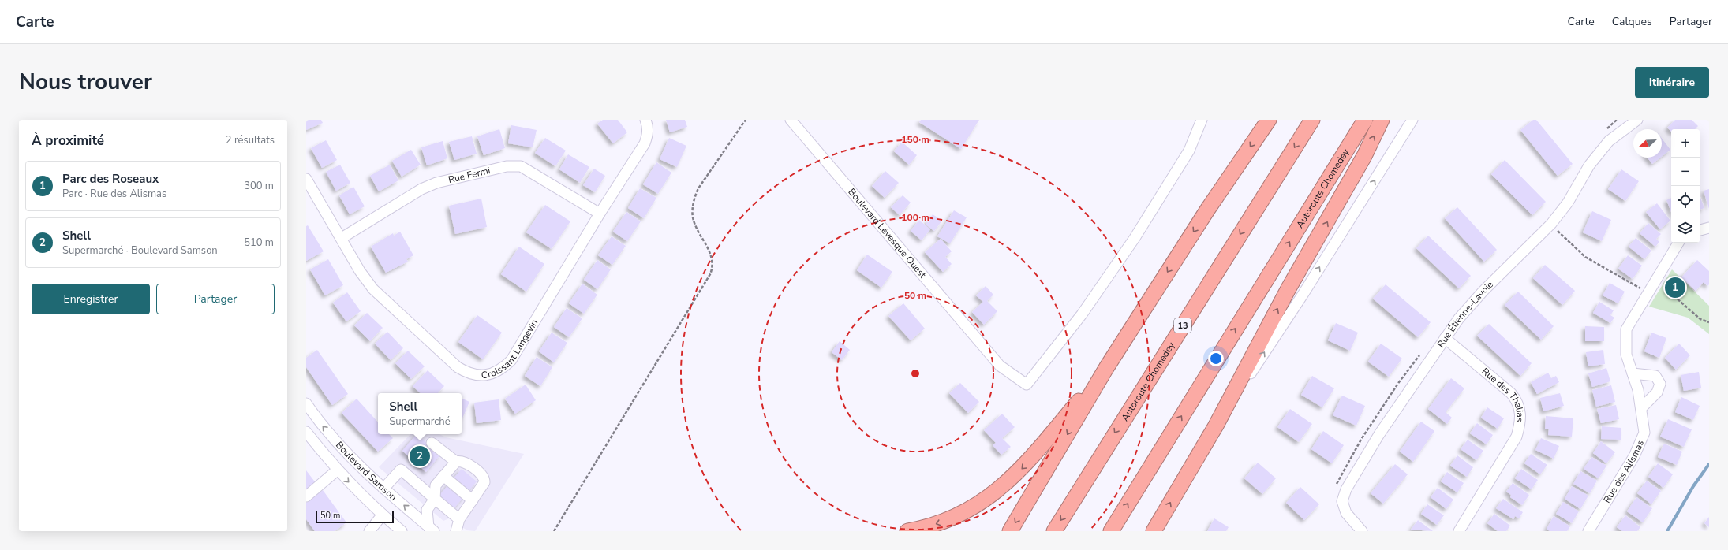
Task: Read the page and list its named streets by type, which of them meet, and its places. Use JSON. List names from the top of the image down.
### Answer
{
  "streets": {
    "highway": ["Autoroute Chomedey", "13"],
    "street": [
      "Rue Fermi",
      "Boulevard Lévesque Ouest",
      "Rue Étienne-Lavoie",
      "Croissant Langevin",
      "Rue des Thalias",
      "Boulevard Samson",
      "Rue des Alismas"
    ]
  },
  "crossings": [
    ["Rue Fermi", "Croissant Langevin"],
    ["Rue Étienne-Lavoie", "Rue des Thalias"]
  ],
  "scale_bar": "50 m",
  "north": "bottom left",
  "page": {
    "header": "Carte",
    "nav": ["Carte", "Calques", "Partager"],
    "title": "Nous trouver",
    "buttons": [
      "Itinéraire",
      ["Enregistrer", "Partager"]
    ],
    "heading": ["À proximité", "2 résultats"],
    "map_buttons": ["+", "−"],
    "list": [
      {
        "mark": "1",
        "name": "Parc des Roseaux",
        "note": "Parc · Rue des Alismas",
        "value": "300 m"
      },
      {
        "mark": "2",
        "name": "Shell",
        "note": "Supermarché · Boulevard Samson",
        "value": "510 m"
      }
    ],
    "pins": ["1", "2"],
    "popup": ["Shell", "Supermarché"],
    "scale": "50 m"
  },
  "rings": ["150 m", "100 m", "50 m"]
}
